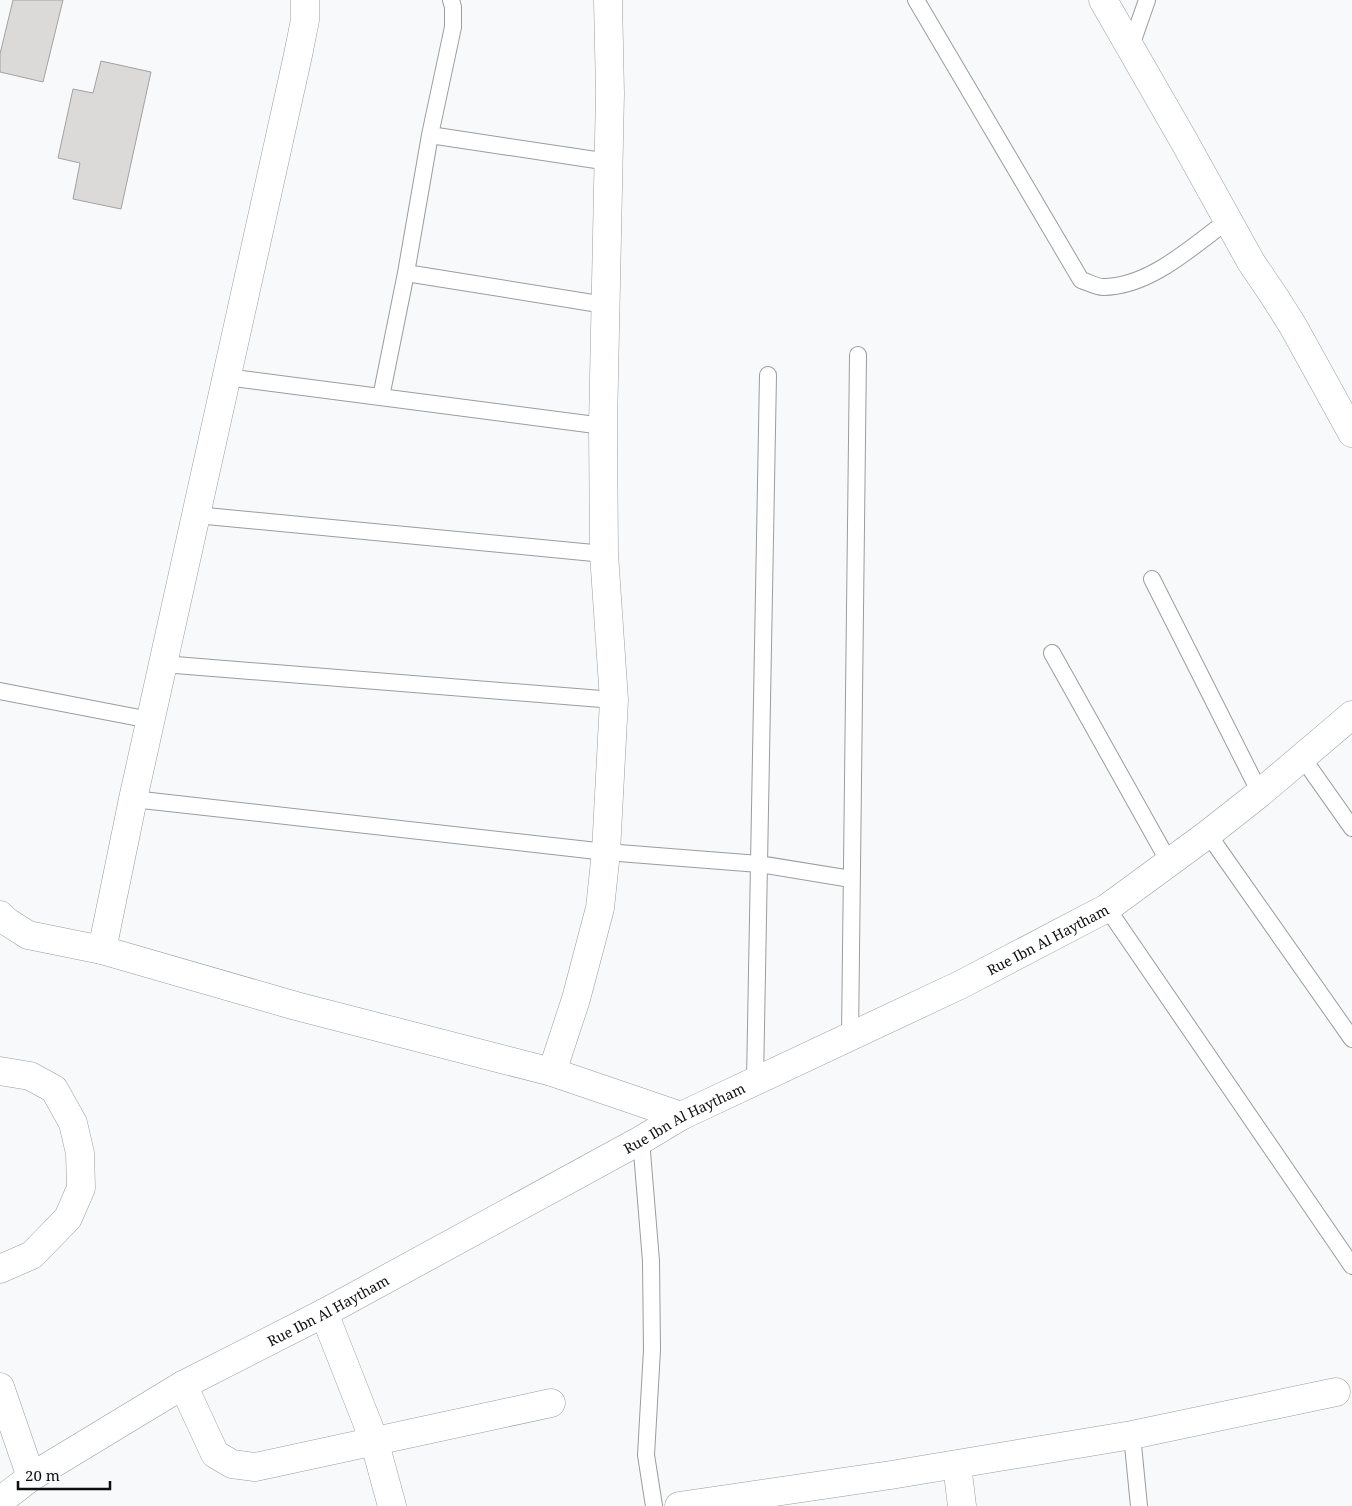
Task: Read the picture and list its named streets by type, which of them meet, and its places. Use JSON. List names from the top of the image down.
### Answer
{
  "streets": {
    "street": ["Rue Ibn Al Haytham"]
  },
  "scale_bar": "20 m"
}
